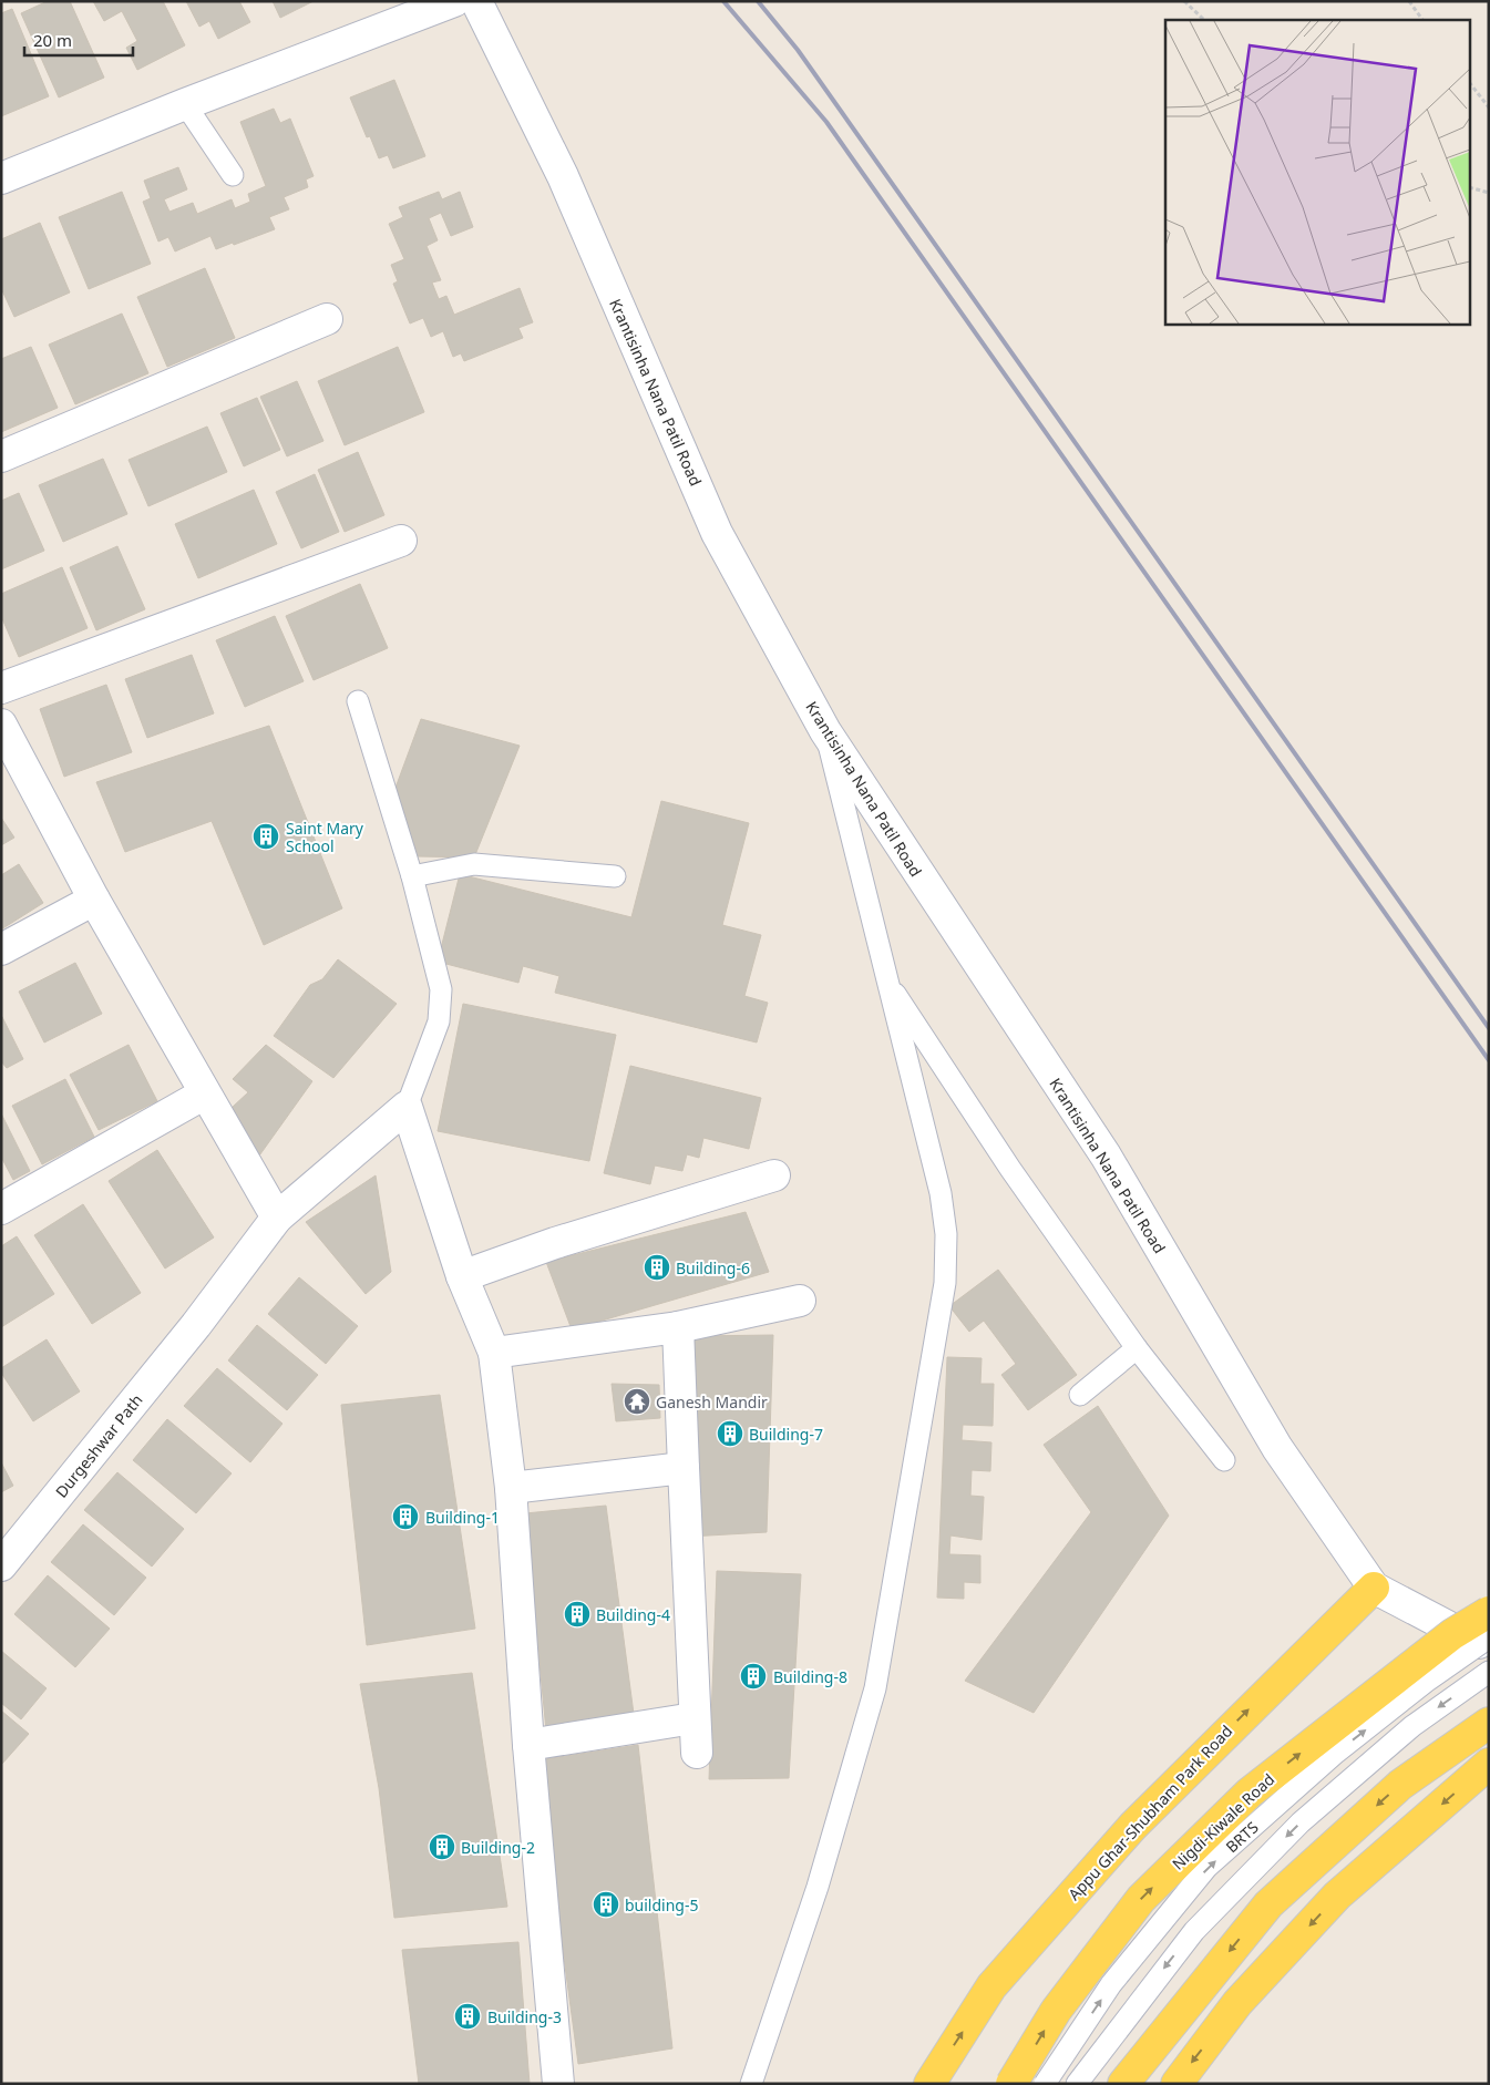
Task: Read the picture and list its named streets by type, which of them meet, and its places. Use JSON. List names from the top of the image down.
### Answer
{
  "streets": {
    "main road": ["Appu Ghar-Shubham Park Road", "Nigdi-Kiwale Road"],
    "street": ["Krantisinha Nana Patil Road", "Durgeshwar Path"],
    "lane": ["BRTS"]
  },
  "crossings": [
    ["Krantisinha Nana Patil Road", "Appu Ghar-Shubham Park Road"]
  ],
  "places": {
    "building": [
      "Saint Mary School",
      "Building-6",
      "Building-7",
      "Building-1",
      "Building-4",
      "Building-8",
      "Building-2",
      "building-5",
      "Building-3"
    ],
    "temple": ["Ganesh Mandir"]
  },
  "scale_bar": "20 m"
}
